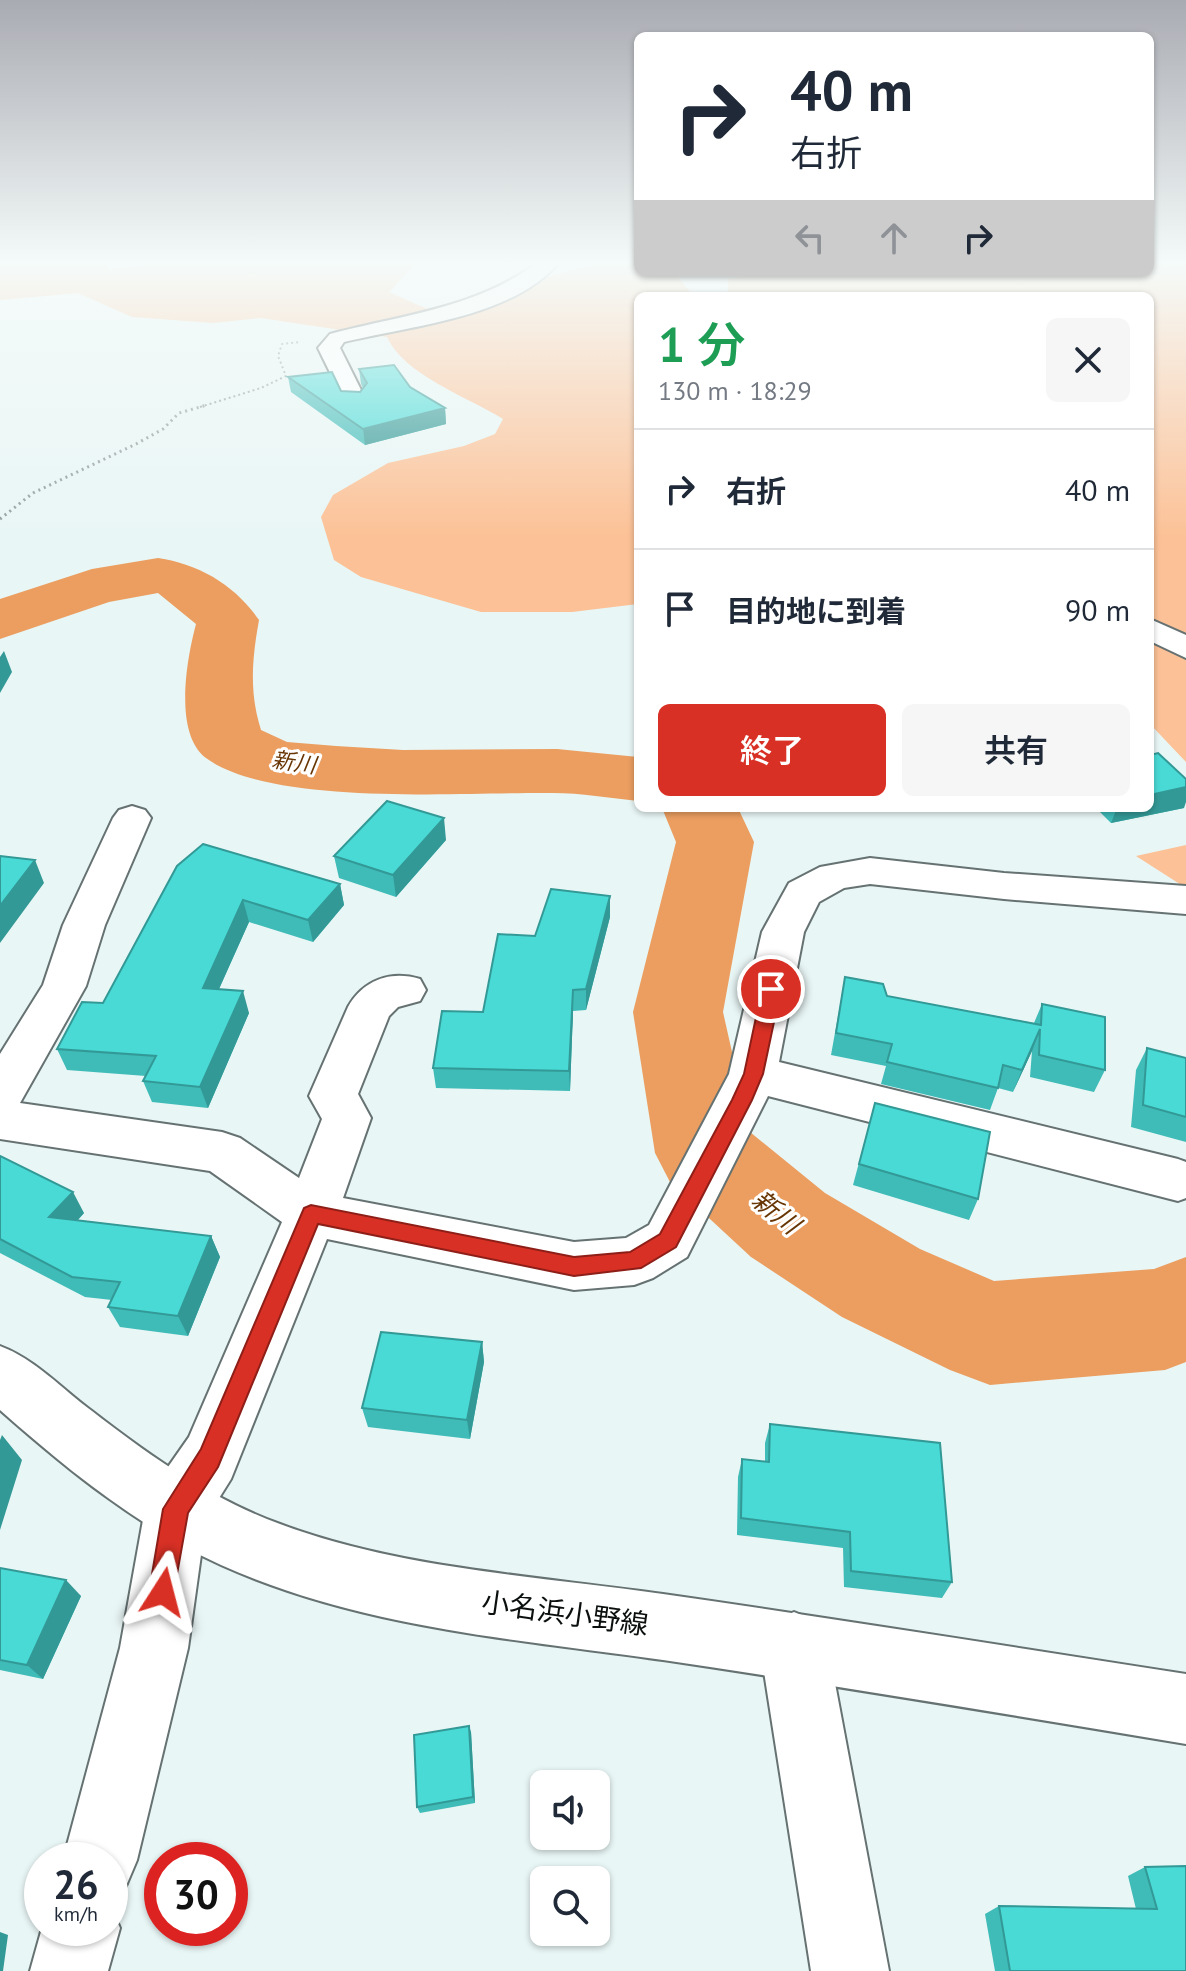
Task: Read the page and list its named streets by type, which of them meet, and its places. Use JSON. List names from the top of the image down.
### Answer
{
  "streets": {
    "street": ["小名浜小野線"]
  },
  "water": ["新川"],
  "page": {
    "turn": ["40 m", "右折"],
    "heading": ["1 分", "130 m · 18:29"],
    "list": [
      {
        "name": "右折",
        "value": "40 m"
      },
      {
        "name": "目的地に到着",
        "value": "90 m"
      }
    ],
    "buttons": ["終了", "共有"],
    "speed": "26 km/h",
    "limit": "30"
  }
}
